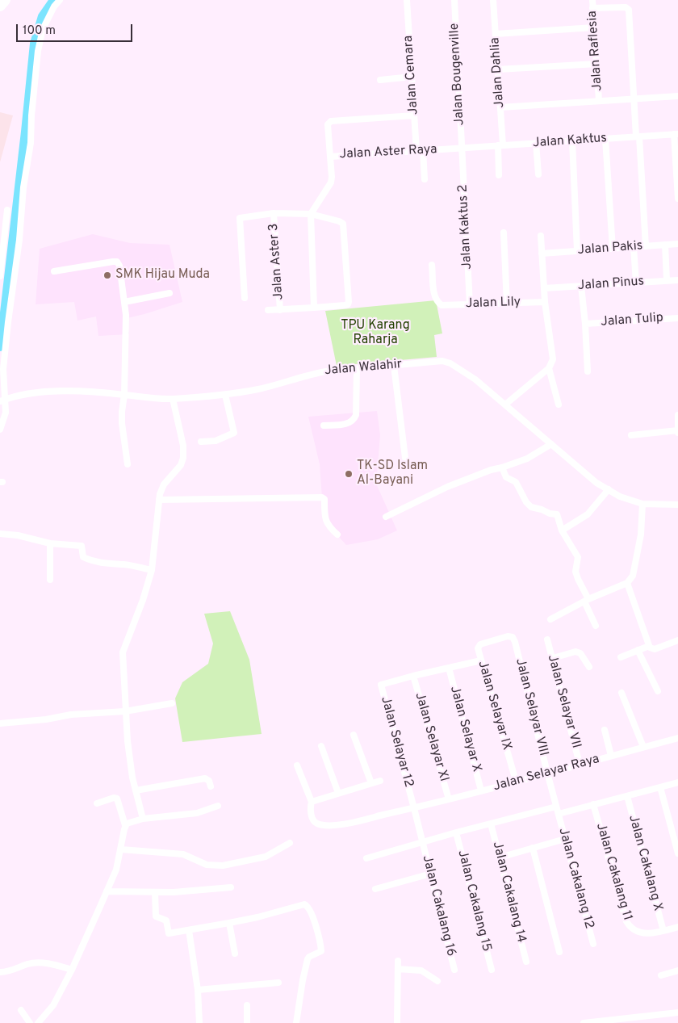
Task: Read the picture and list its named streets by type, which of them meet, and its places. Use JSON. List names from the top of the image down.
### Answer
{
  "streets": {
    "street": [
      "Jalan Raflesia",
      "Jalan Dahlia",
      "Jalan Bougenville",
      "Jalan Cemara",
      "Jalan Kaktus",
      "Jalan Aster Raya",
      "Jalan Kaktus 2",
      "Jalan Pakis",
      "Jalan Aster 3",
      "Jalan Pinus",
      "Jalan Lily",
      "Jalan Tulip",
      "Jalan Walahir",
      "Jalan Selayar VII",
      "Jalan Selayar IX",
      "Jalan Selayar VIII",
      "Jalan Selayar X",
      "Jalan Selayar XI",
      "Jalan Selayar 12",
      "Jalan Selayar Raya",
      "Jalan Cakalang X",
      "Jalan Cakalang 11",
      "Jalan Cakalang 12",
      "Jalan Cakalang 14",
      "Jalan Cakalang 15",
      "Jalan Cakalang 16"
    ]
  },
  "crossings": [
    ["Jalan Dahlia", "Jalan Kaktus"],
    ["Jalan Bougenville", "Jalan Kaktus"],
    ["Jalan Bougenville", "Jalan Aster Raya"],
    ["Jalan Bougenville", "Jalan Kaktus 2"],
    ["Jalan Cemara", "Jalan Aster Raya"],
    ["Jalan Kaktus", "Jalan Aster Raya"],
    ["Jalan Kaktus", "Jalan Kaktus 2"],
    ["Jalan Aster Raya", "Jalan Kaktus 2"],
    ["Jalan Kaktus 2", "Jalan Lily"],
    ["Jalan Selayar VII", "Jalan Selayar Raya"],
    ["Jalan Selayar IX", "Jalan Selayar VIII"],
    ["Jalan Selayar IX", "Jalan Selayar Raya"],
    ["Jalan Selayar VIII", "Jalan Selayar Raya"],
    ["Jalan Selayar VIII", "Jalan Cakalang 12"],
    ["Jalan Selayar X", "Jalan Selayar Raya"],
    ["Jalan Selayar XI", "Jalan Selayar 12"],
    ["Jalan Selayar XI", "Jalan Selayar Raya"],
    ["Jalan Selayar 12", "Jalan Selayar Raya"],
    ["Jalan Selayar 12", "Jalan Cakalang 16"],
    ["Jalan Selayar Raya", "Jalan Cakalang 16"],
    ["Jalan Cakalang X", "Jalan Cakalang 11"]
  ],
  "parks": ["TPU Karang Raharja"],
  "places": ["SMK Hijau Muda", "TK-SD Islam Al-Bayani"],
  "scale_bar": "100 m"
}
